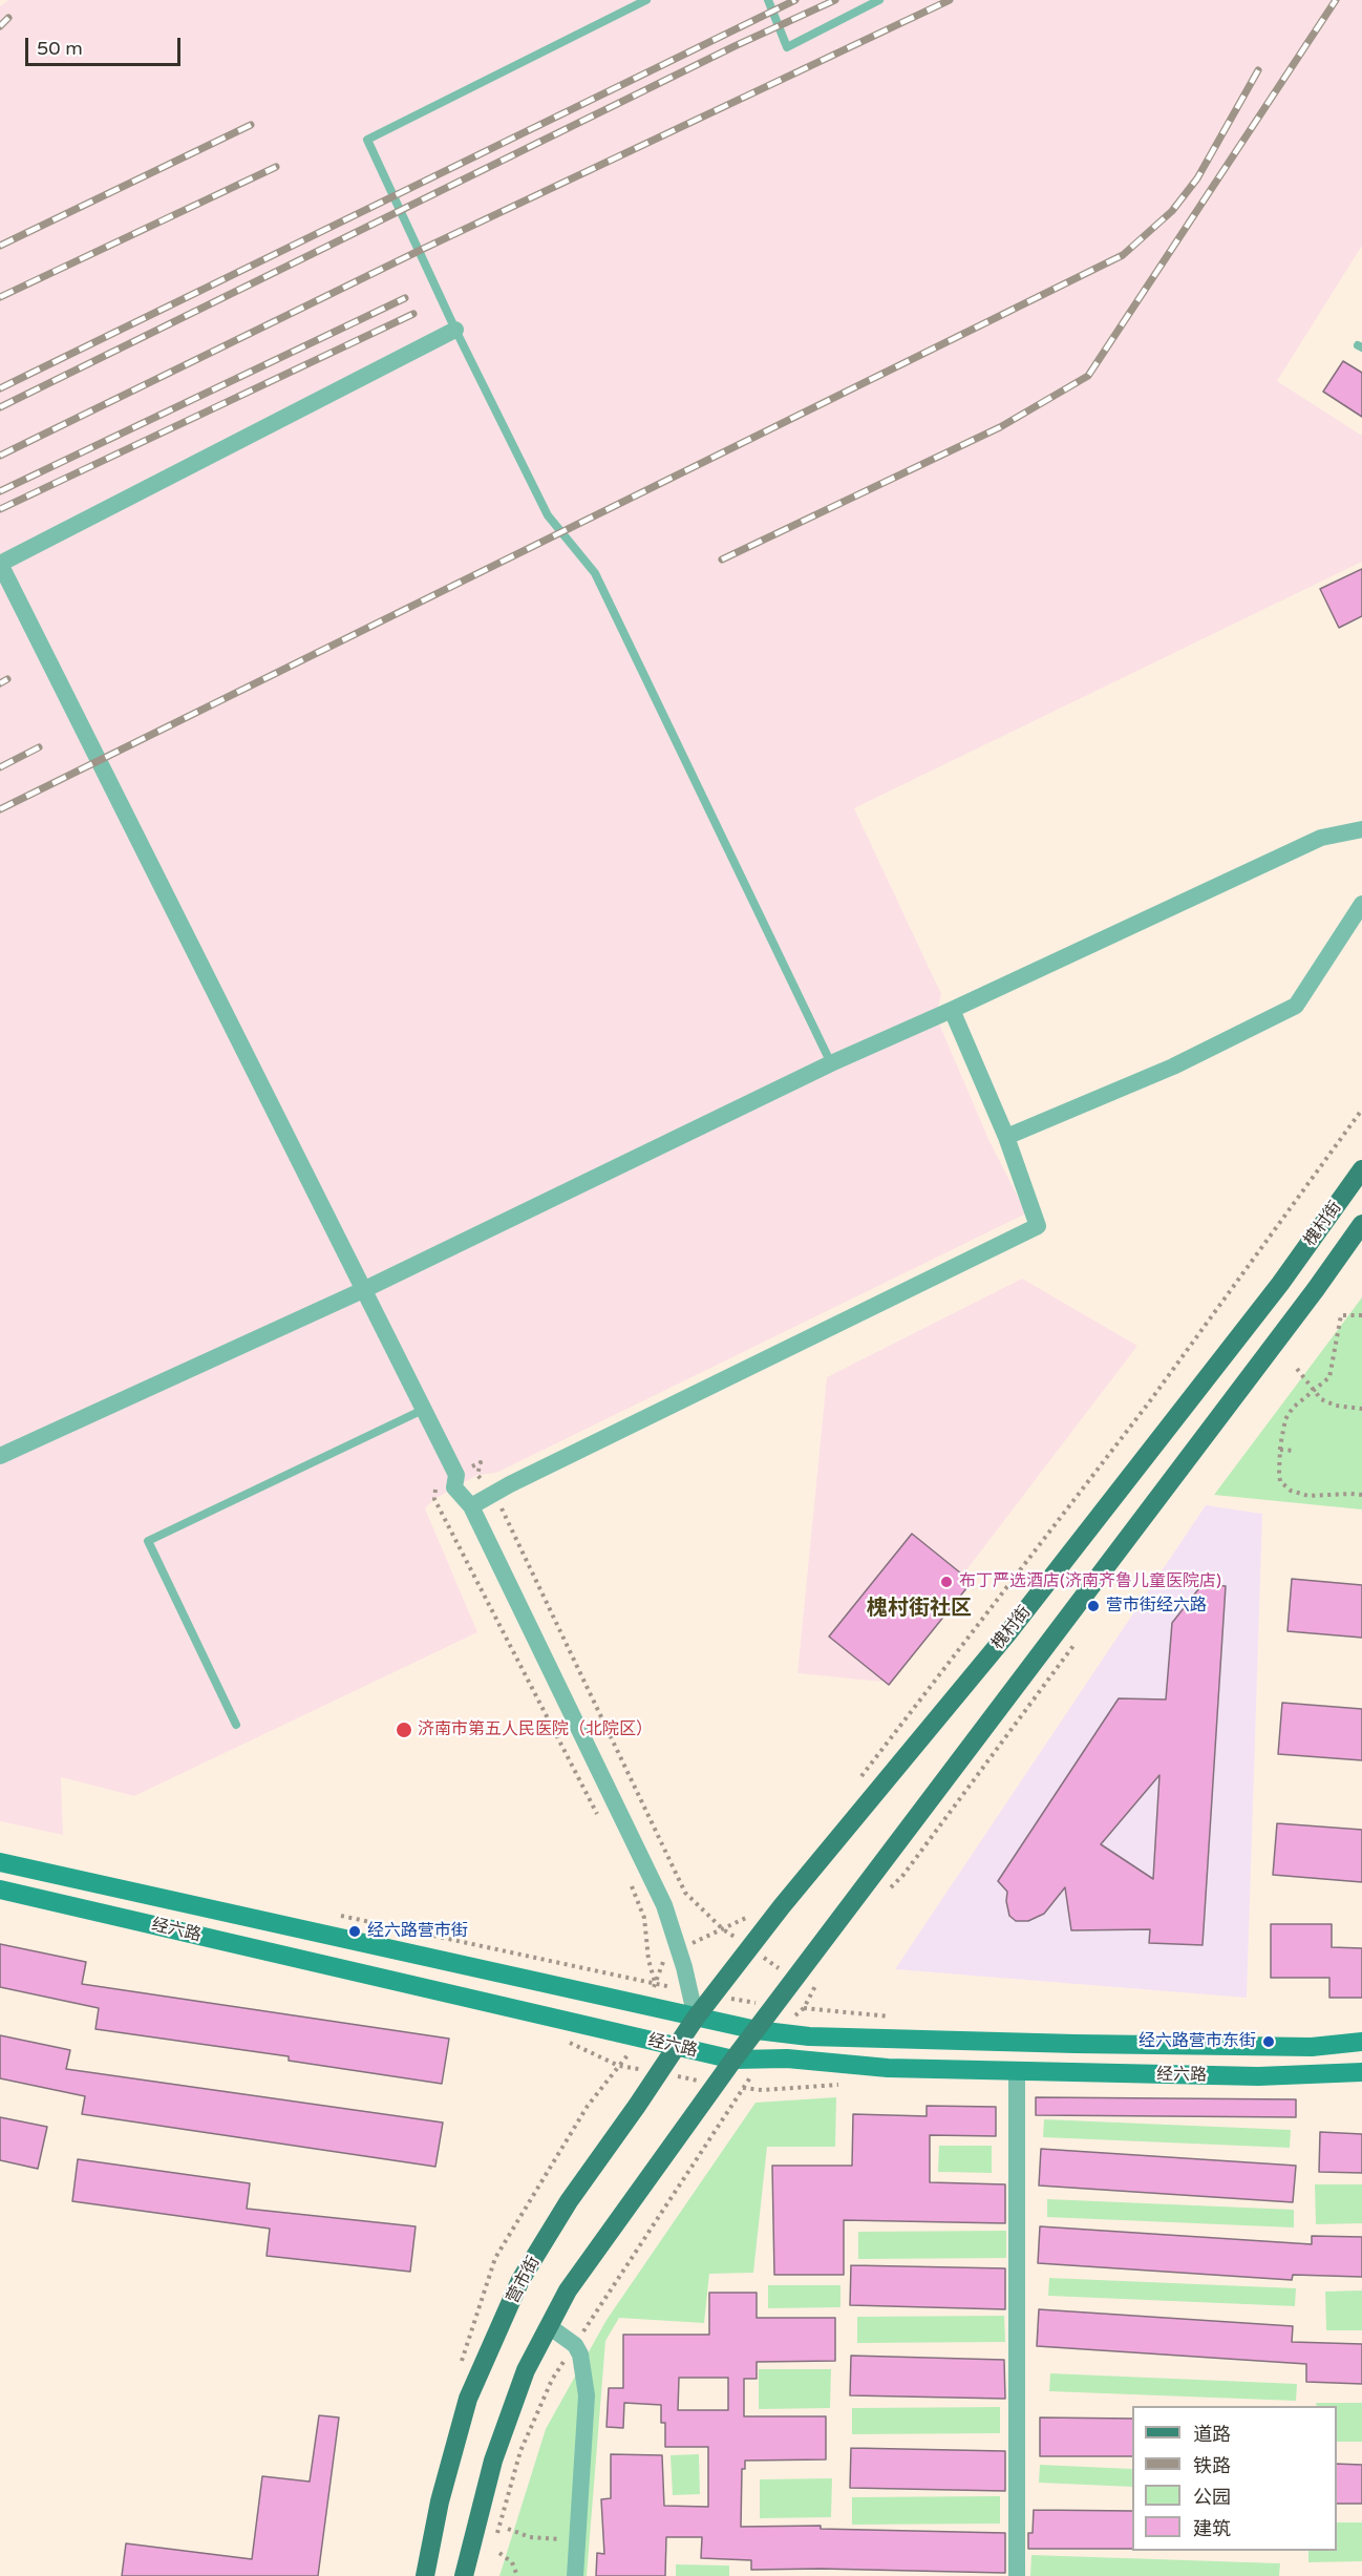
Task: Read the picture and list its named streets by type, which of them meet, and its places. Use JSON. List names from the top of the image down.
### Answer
{
  "streets": {
    "main road": ["槐村街", "经六路", "营市街"]
  },
  "crossings": [
    ["槐村街", "经六路"],
    ["槐村街", "营市街"],
    ["经六路", "营市街"]
  ],
  "districts": ["槐村街社区"],
  "places": [
    "布丁严选酒店(济南齐鲁儿童医院店)",
    "营市街经六路",
    "济南市第五人民医院（北院区）",
    "经六路营市街",
    "经六路营市东街"
  ],
  "legend": [
    "道路",
    "铁路",
    "公园",
    "建筑"
  ],
  "scale_bar": "50 m"
}
